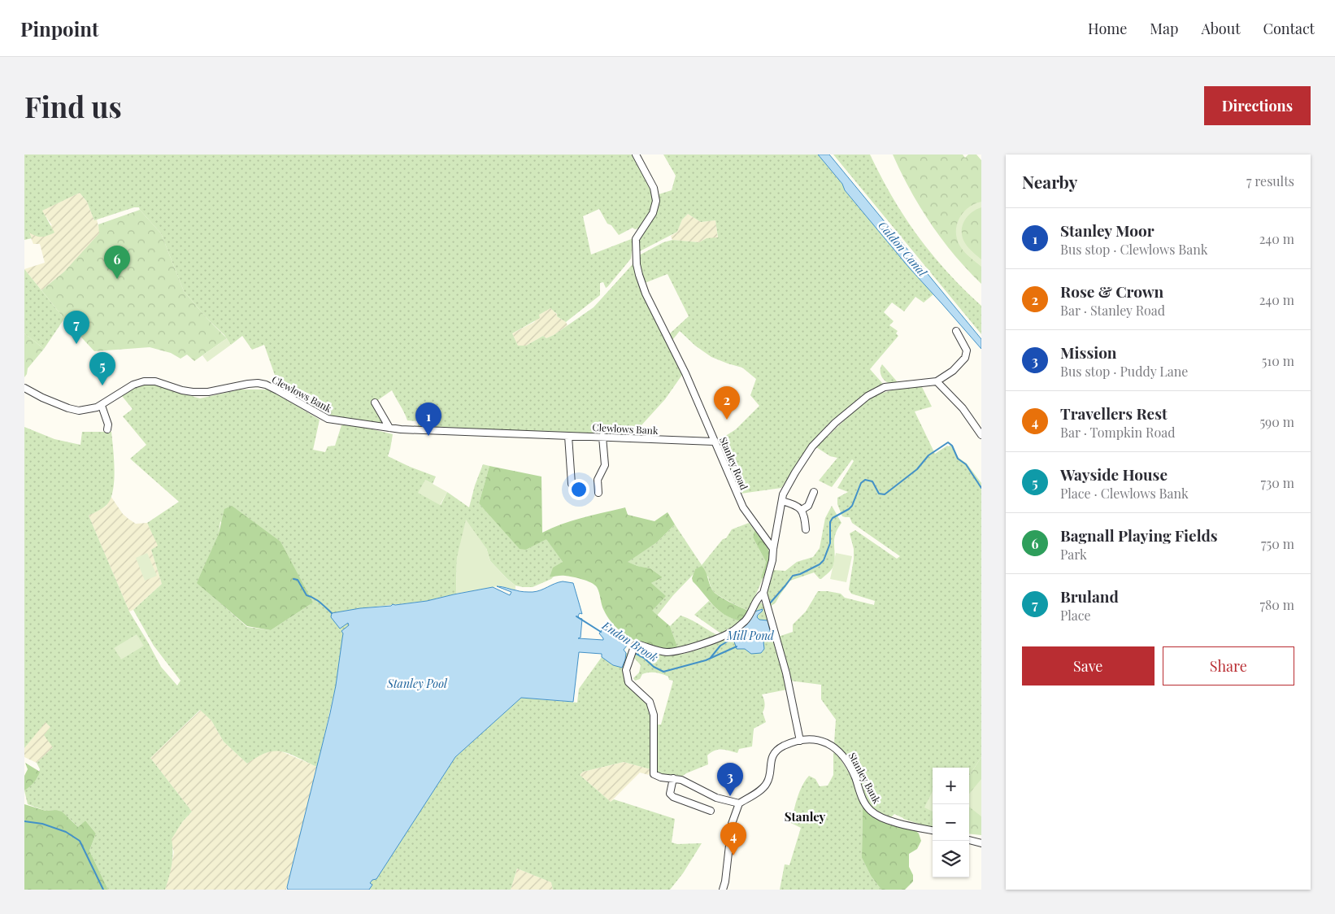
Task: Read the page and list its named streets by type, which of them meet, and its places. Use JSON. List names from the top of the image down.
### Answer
{
  "streets": {
    "street": ["Clewlows Bank", "Stanley Road", "Stanley Bank"]
  },
  "crossings": [
    ["Clewlows Bank", "Stanley Road"]
  ],
  "districts": ["Stanley"],
  "water": [
    "Caldon Canal",
    "Mill Pond",
    "Endon Brook",
    "Stanley Pool"
  ],
  "page": {
    "header": "Pinpoint",
    "nav": [
      "Home",
      "Map",
      "About",
      "Contact"
    ],
    "buttons": [
      "Directions",
      ["Save", "Share"]
    ],
    "title": "Find us",
    "heading": ["Nearby", "7 results"],
    "list": [
      {
        "mark": "1",
        "name": "Stanley Moor",
        "note": "Bus stop · Clewlows Bank",
        "value": "240 m"
      },
      {
        "mark": "2",
        "name": "Rose & Crown",
        "note": "Bar · Stanley Road",
        "value": "240 m"
      },
      {
        "mark": "3",
        "name": "Mission",
        "note": "Bus stop · Puddy Lane",
        "value": "510 m"
      },
      {
        "mark": "4",
        "name": "Travellers Rest",
        "note": "Bar · Tompkin Road",
        "value": "590 m"
      },
      {
        "mark": "5",
        "name": "Wayside House",
        "note": "Place · Clewlows Bank",
        "value": "730 m"
      },
      {
        "mark": "6",
        "name": "Bagnall Playing Fields",
        "note": "Park",
        "value": "750 m"
      },
      {
        "mark": "7",
        "name": "Bruland",
        "note": "Place",
        "value": "780 m"
      }
    ],
    "pins": [
      "6",
      "7",
      "5",
      "2",
      "1",
      "3",
      "4"
    ],
    "map_buttons": ["+", "−"]
  }
}
